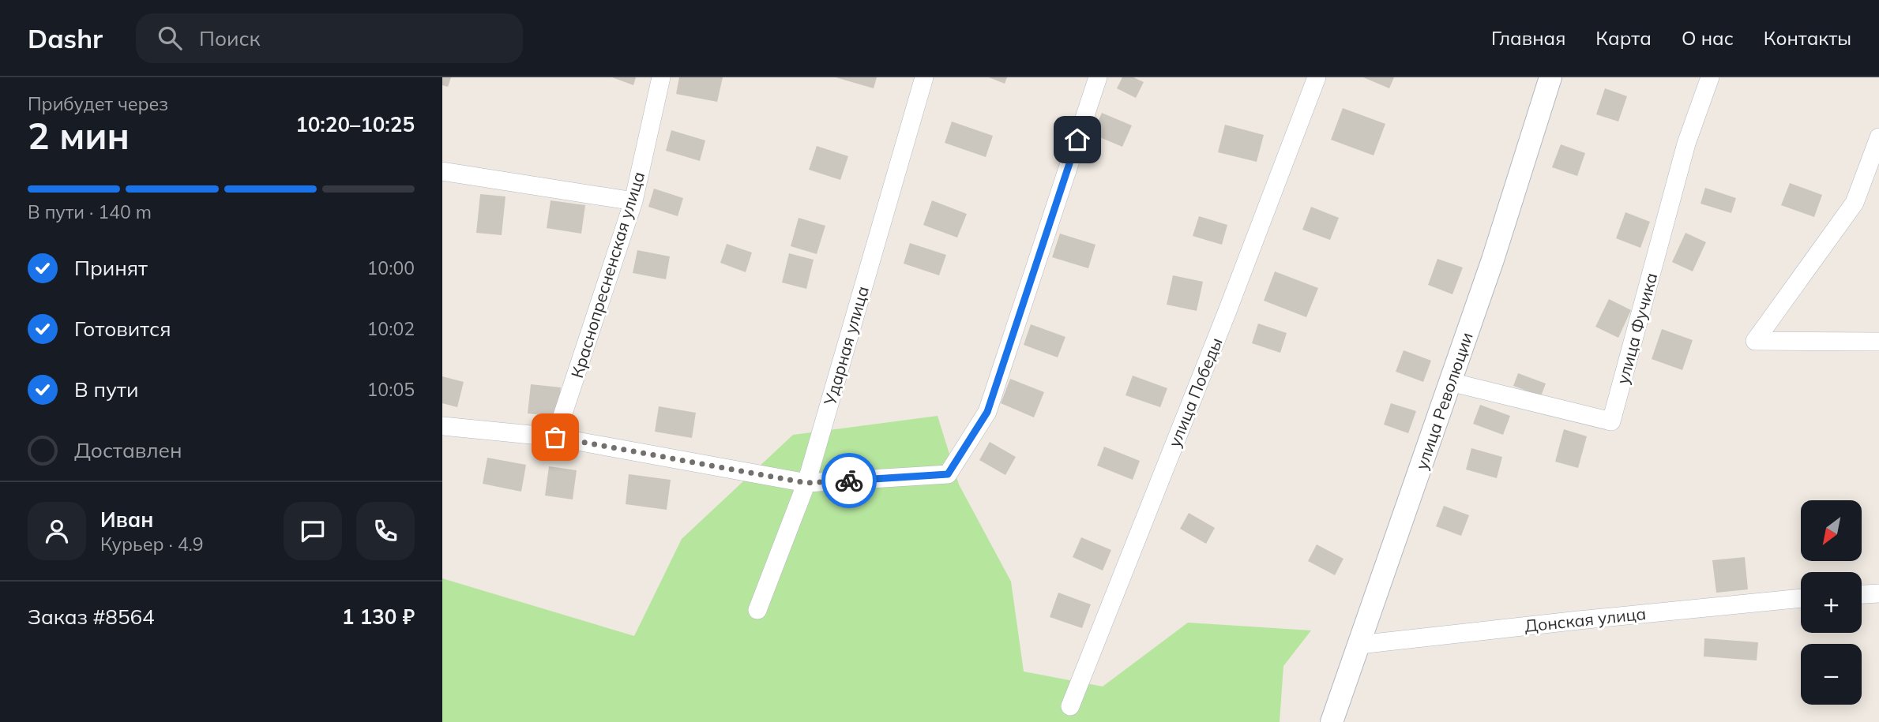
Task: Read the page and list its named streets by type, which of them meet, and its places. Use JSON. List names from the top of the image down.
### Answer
{
  "streets": {
    "street": [
      "Краснопресненская улица",
      "улица Фучика",
      "Ударная улица",
      "улица Победы",
      "улица Революции",
      "Донская улица"
    ]
  },
  "crossings": [
    ["улица Фучика", "улица Революции"],
    ["улица Революции", "Донская улица"]
  ],
  "north": "bottom left",
  "page": {
    "header": "Dashr",
    "search": "Поиск",
    "nav": [
      "Главная",
      "Карта",
      "О нас",
      "Контакты"
    ],
    "heading": ["2 мин", "Прибудет через", "10:20–10:25"],
    "panel": [
      "Иван",
      "Курьер · 4.9",
      "Заказ #8564",
      "1 130 ₽"
    ],
    "bar": "В пути · 140 m",
    "list": [
      ["Принят", "10:00"],
      ["Готовится", "10:02"],
      ["В пути", "10:05"],
      "Доставлен"
    ],
    "map_buttons": ["+", "−"]
  }
}
